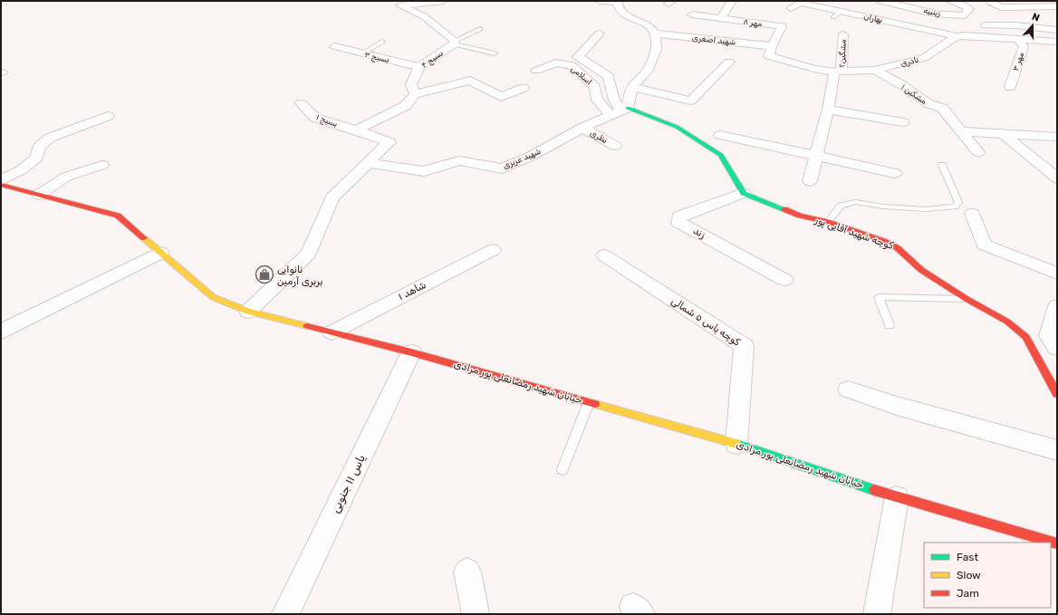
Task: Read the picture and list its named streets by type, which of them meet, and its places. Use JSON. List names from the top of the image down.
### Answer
{
  "streets": {
    "street": [
      "زینبیه",
      "بهاران",
      "مهر ۸",
      "شهید اصغری",
      "مشگین۲",
      "بسیج ۳",
      "بسیج ۴",
      "نادری",
      "مهر ۳",
      "اسلامی",
      "مشکین ۱",
      "بسیج ۱",
      "نظری",
      "شهید عزیزی",
      "زند",
      "کوچه شهید آقایی پور",
      "شاهد ۱",
      "کوچه یاس ۵ شمالی",
      "خیابان شهید رمضانعلی پور مرادی",
      "یاس ۱۱ جنوبی"
    ]
  },
  "crossings": [
    ["بهاران", "نادری"],
    ["مهر ۸", "شهید اصغری"],
    ["مهر ۸", "نادری"],
    ["شهید اصغری", "نادری"],
    ["مشگین۲", "نادری"],
    ["بسیج ۳", "بسیج ۴"],
    ["نادری", "مشکین ۱"],
    ["اسلامی", "شهید عزیزی"],
    ["نظری", "شهید عزیزی"],
    ["زند", "کوچه شهید آقایی پور"],
    ["شاهد ۱", "خیابان شهید رمضانعلی پور مرادی"],
    ["کوچه یاس ۵ شمالی", "خیابان شهید رمضانعلی پور مرادی"],
    ["خیابان شهید رمضانعلی پور مرادی", "یاس ۱۱ جنوبی"]
  ],
  "places": {
    "shop": ["نانوایی بربری آرمین"]
  },
  "legend": ["Fast", "Slow", "Jam"],
  "north": "top"
}
